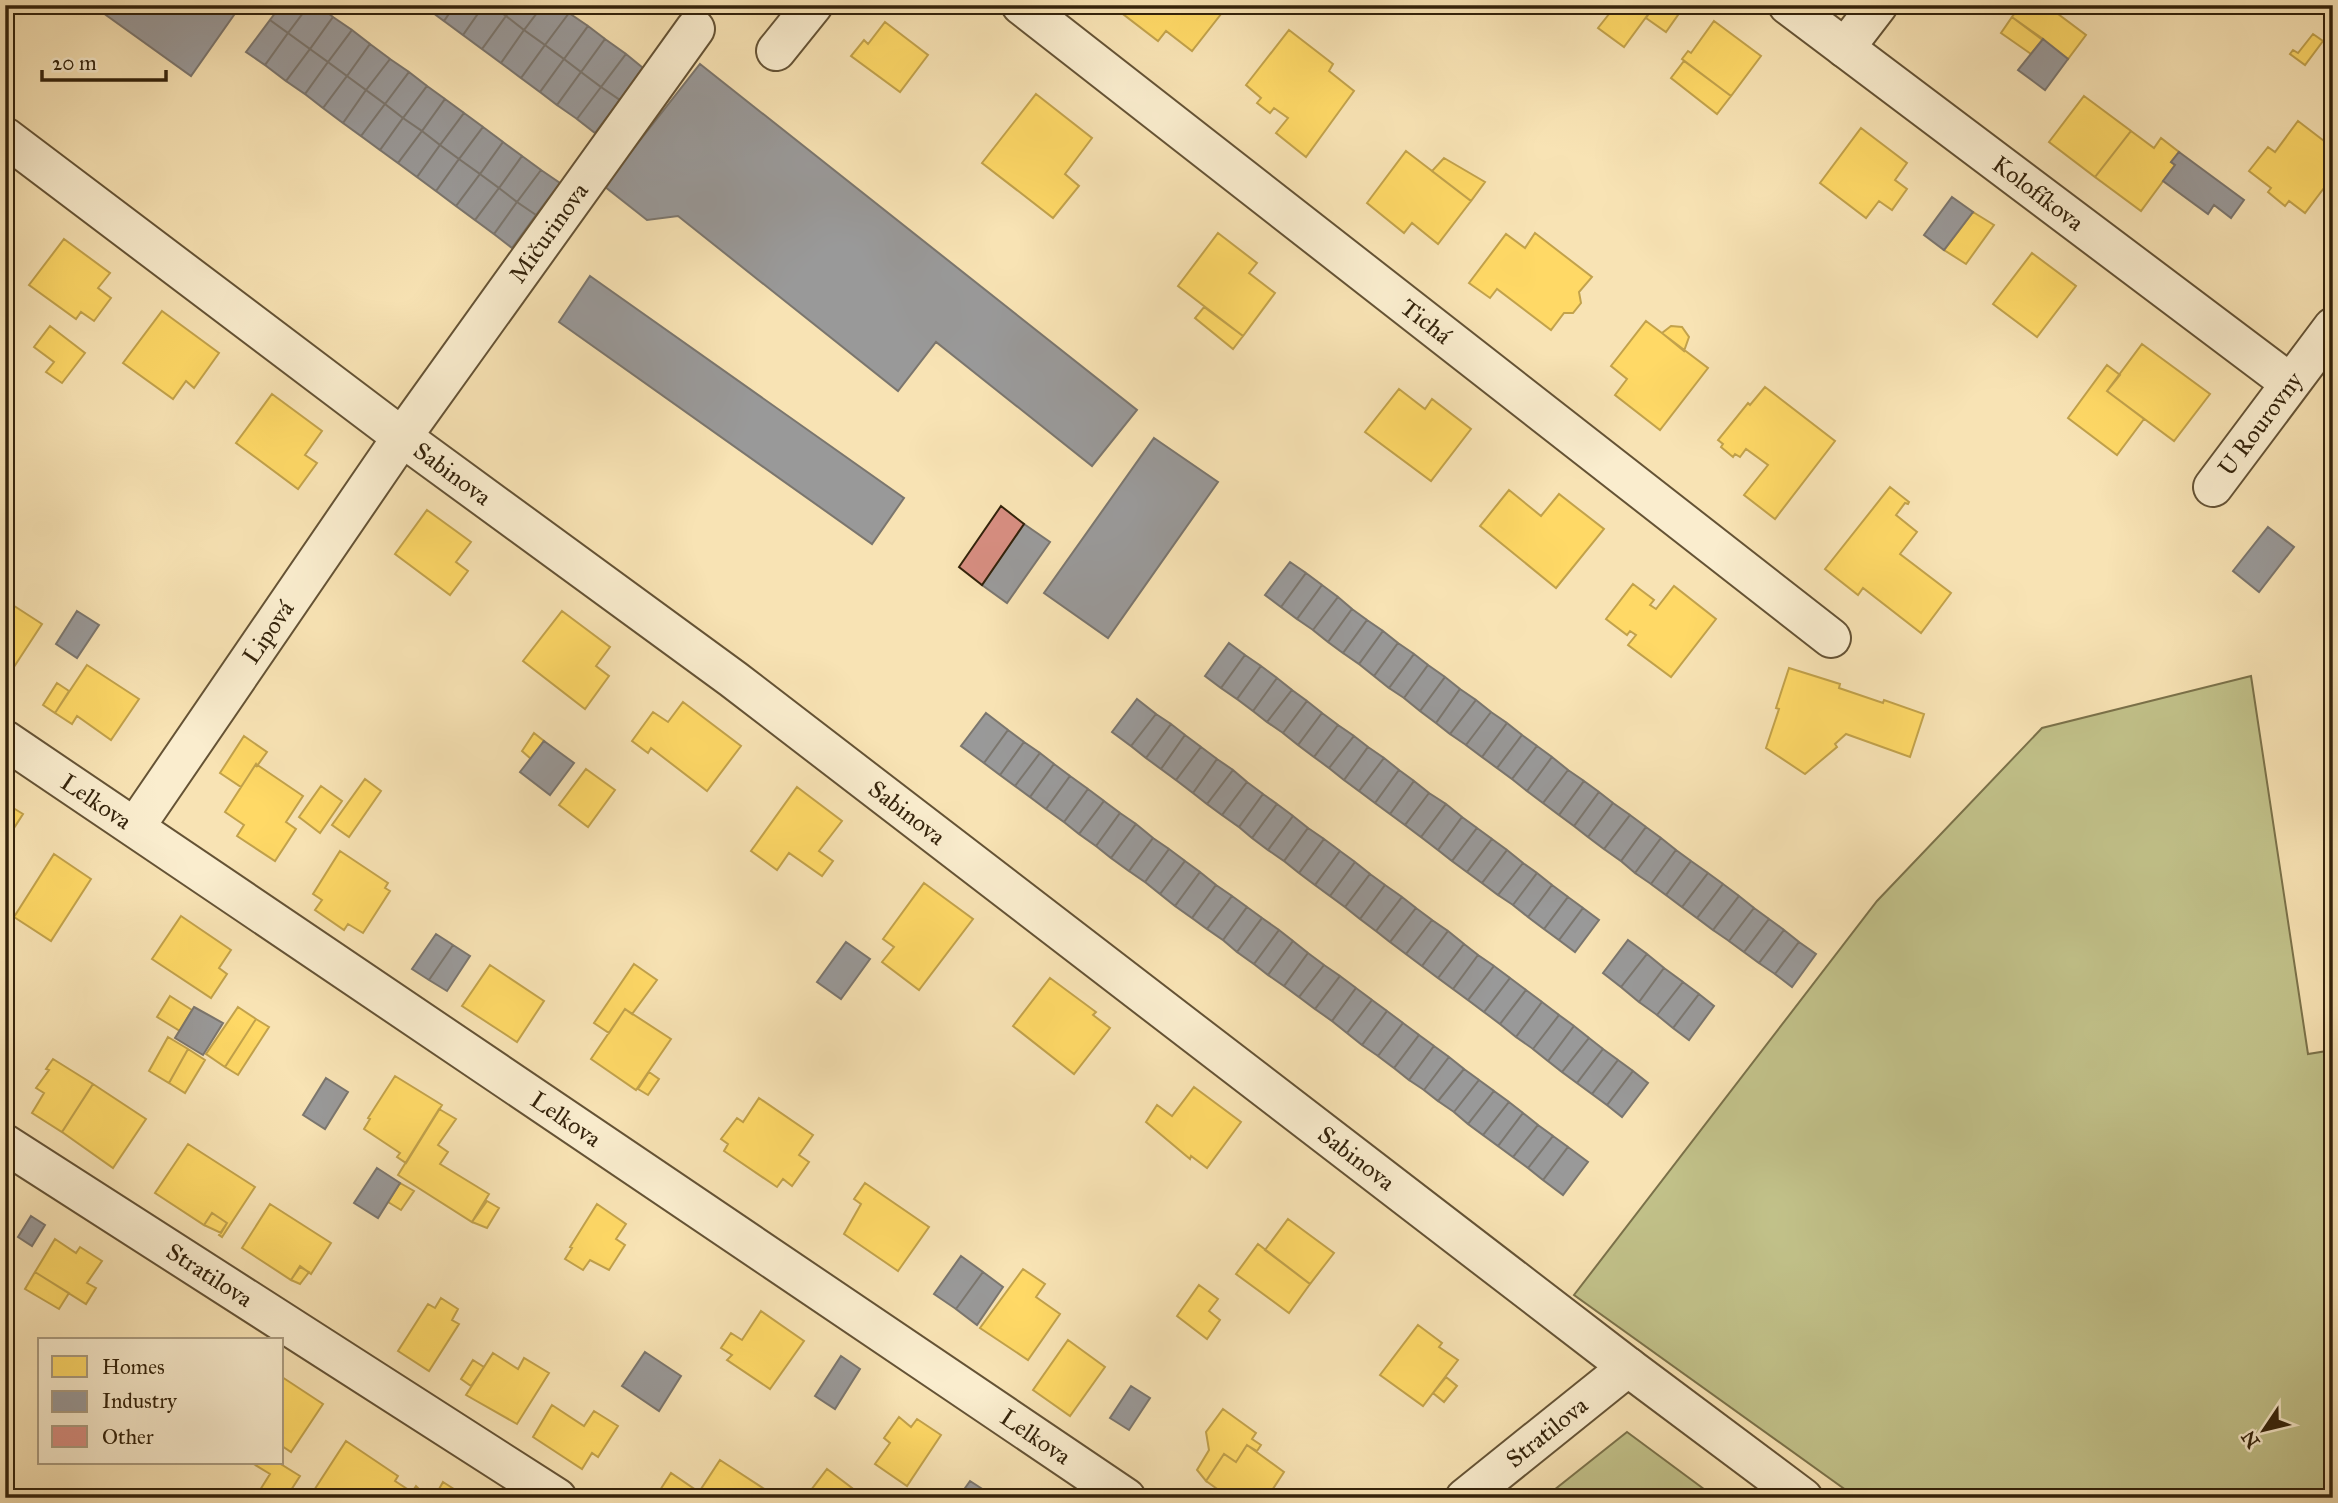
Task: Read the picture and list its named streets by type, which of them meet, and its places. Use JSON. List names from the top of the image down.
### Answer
{
  "streets": {
    "street": [
      "Kolofíkova",
      "Mičurinova",
      "Tichá",
      "U Rourovny",
      "Sabinova",
      "Lipová",
      "Lelkova",
      "Stratilova"
    ]
  },
  "crossings": [
    ["Kolofíkova", "U Rourovny"],
    ["Mičurinova", "Sabinova"],
    ["Mičurinova", "Lipová"],
    ["Sabinova", "Lipová"],
    ["Sabinova", "Stratilova"],
    ["Lipová", "Lelkova"]
  ],
  "legend": ["Homes", "Industry", "Other"],
  "scale_bar": "20 m",
  "north": "bottom left"
}
